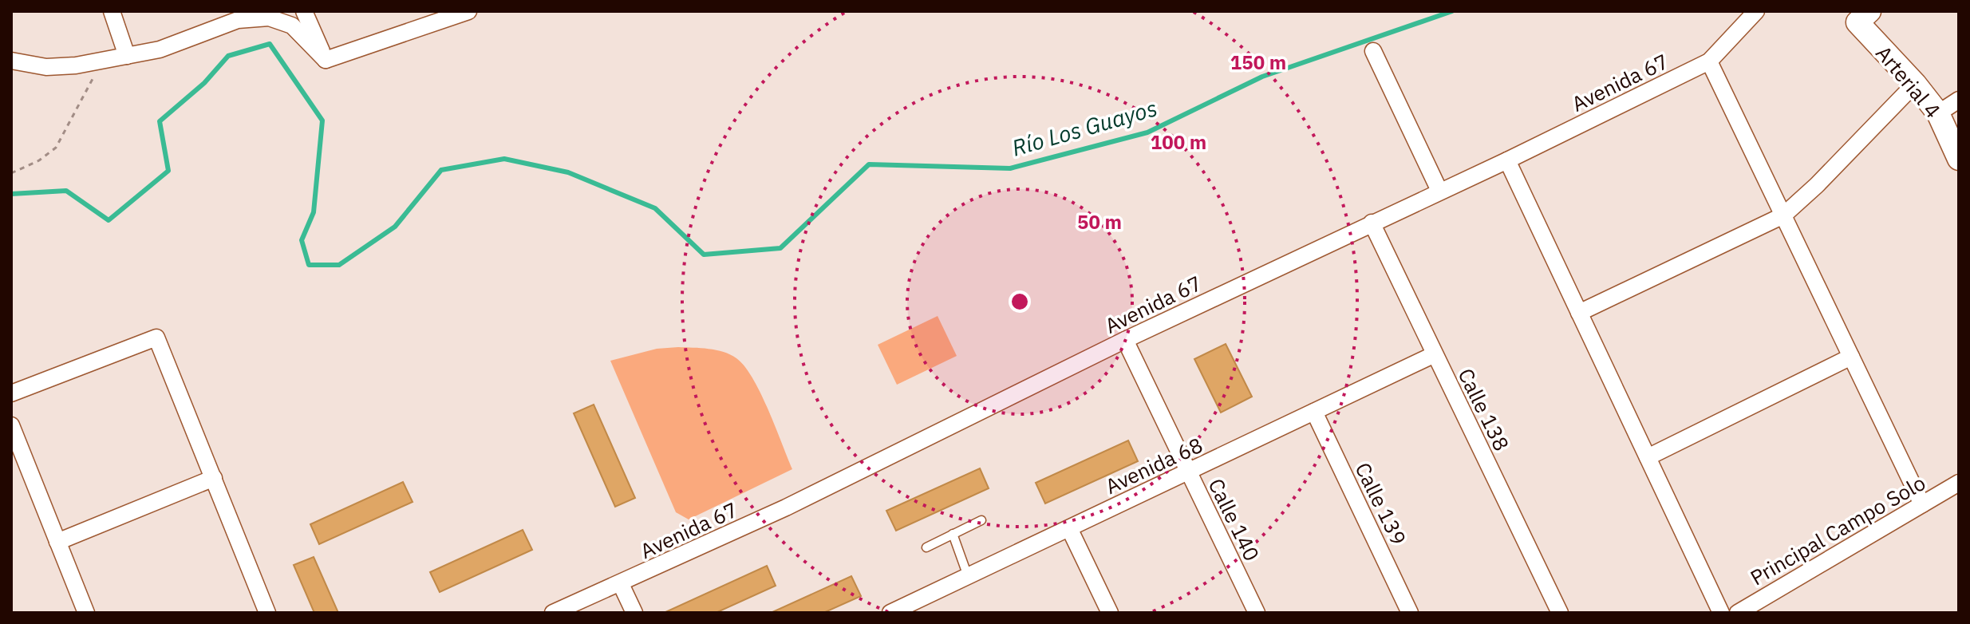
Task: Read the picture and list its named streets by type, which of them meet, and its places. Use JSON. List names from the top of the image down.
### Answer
{
  "streets": {
    "street": [
      "Arterial 4",
      "Avenida 67",
      "Calle 138",
      "Avenida 68",
      "Calle 139",
      "Calle 140",
      "Principal Campo Solo"
    ]
  },
  "crossings": [
    ["Avenida 67", "Calle 138"],
    ["Avenida 67", "Calle 140"],
    ["Calle 138", "Avenida 68"],
    ["Avenida 68", "Calle 139"],
    ["Avenida 68", "Calle 140"]
  ],
  "water": ["Río Los Guayos"],
  "rings": ["150 m", "100 m", "50 m"]
}
